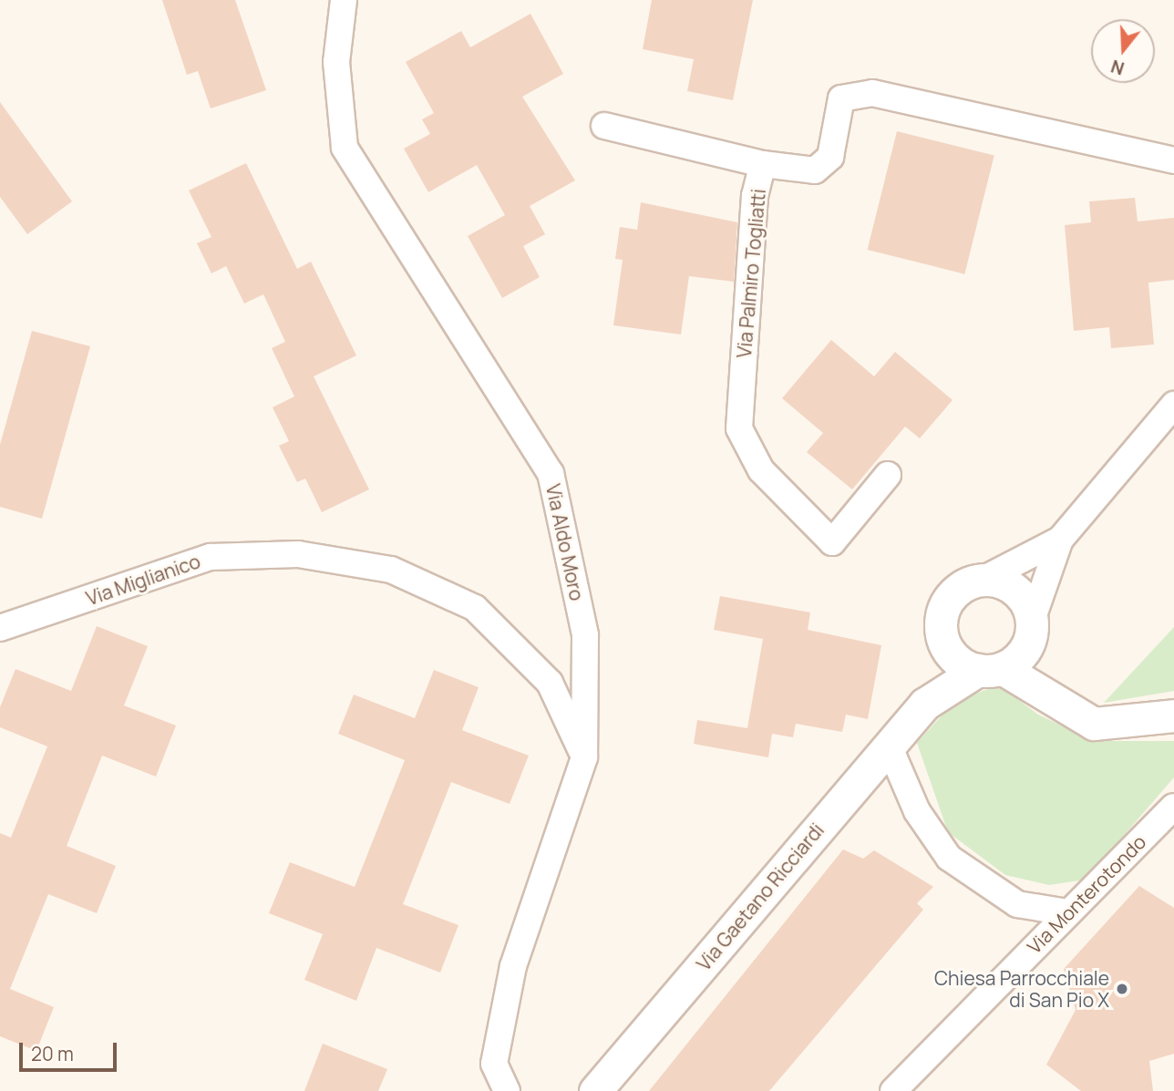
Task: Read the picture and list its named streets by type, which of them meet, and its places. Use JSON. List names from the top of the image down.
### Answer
{
  "streets": {
    "street": [
      "Via Palmiro Togliatti",
      "Via Aldo Moro",
      "Via Miglianico",
      "Via Monterotondo",
      "Via Gaetano Ricciardi"
    ]
  },
  "crossings": [
    ["Via Aldo Moro", "Via Miglianico"]
  ],
  "places": ["Chiesa Parrocchiale di San Pio X"],
  "scale_bar": "20 m",
  "north": "bottom"
}
